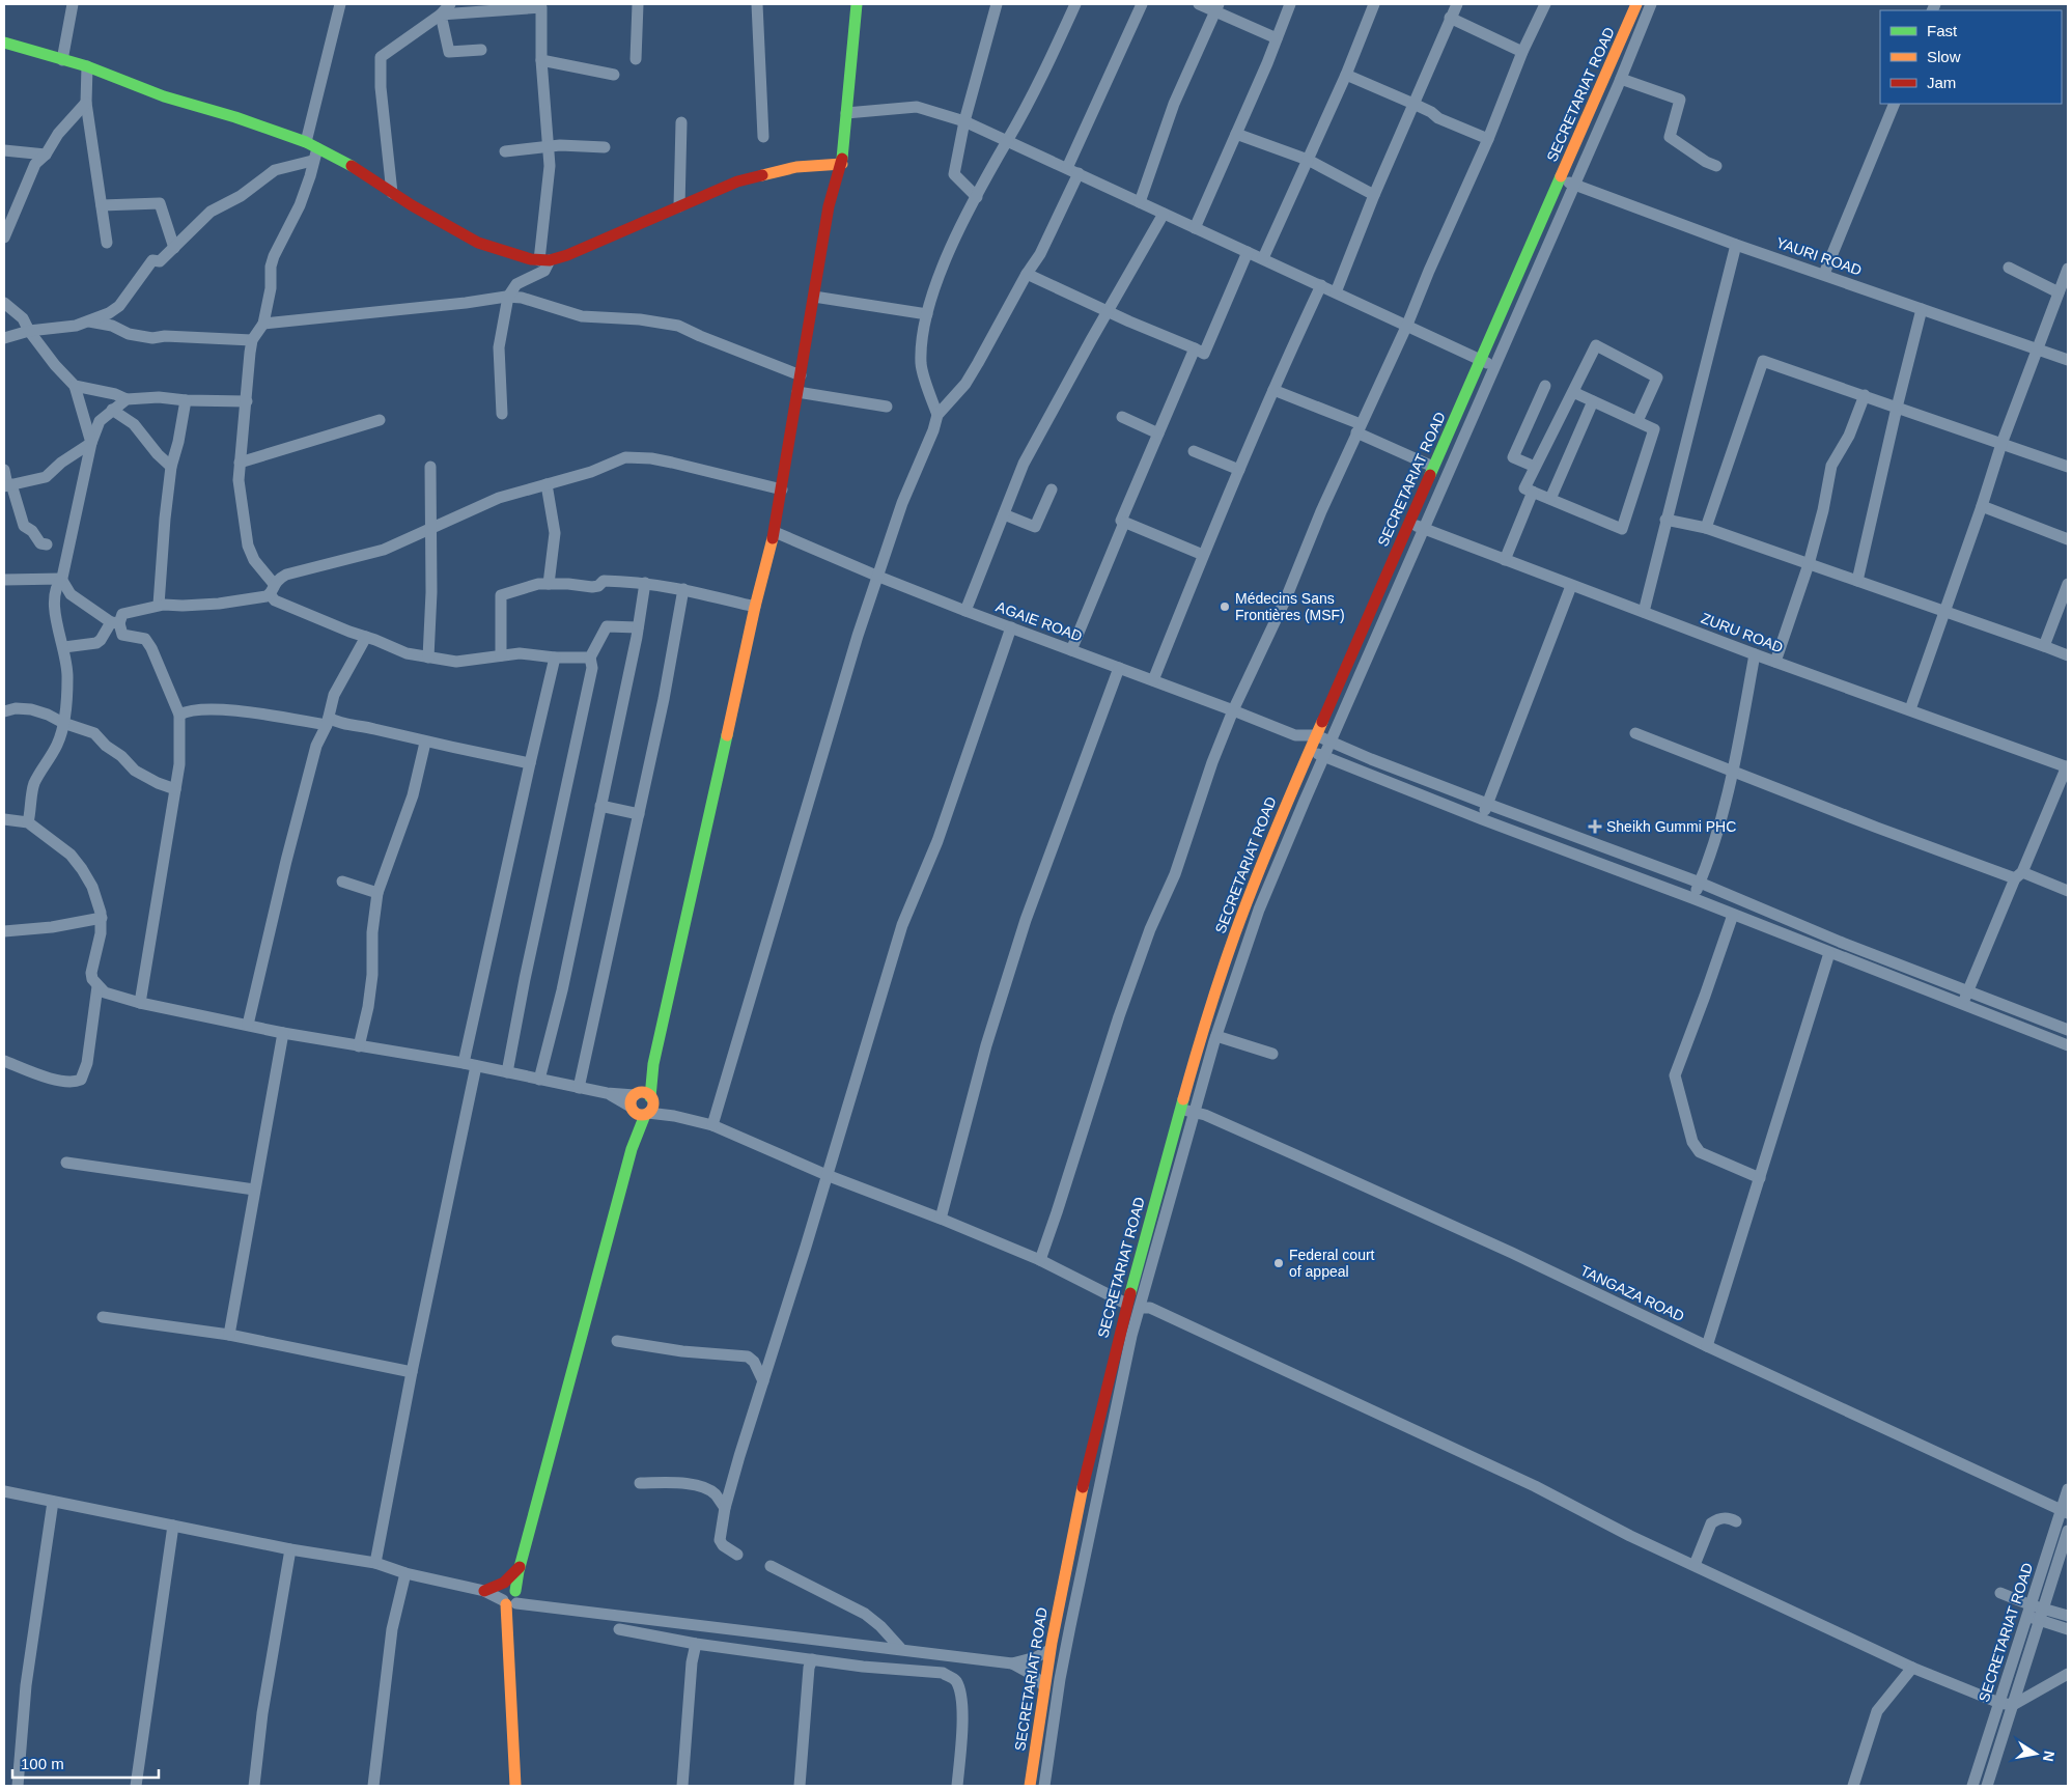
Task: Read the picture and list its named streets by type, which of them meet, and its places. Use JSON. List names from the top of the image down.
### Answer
{
  "streets": {
    "street": [
      "SECRETARIAT ROAD",
      "YAURI ROAD",
      "AGAIE ROAD",
      "ZURU ROAD",
      "TANGAZA ROAD"
    ]
  },
  "crossings": [
    ["SECRETARIAT ROAD", "YAURI ROAD"],
    ["SECRETARIAT ROAD", "ZURU ROAD"],
    ["SECRETARIAT ROAD", "TANGAZA ROAD"]
  ],
  "places": {
    "other": ["Médecins Sans Frontières (MSF)", "Federal court of appeal"],
    "health": ["Sheikh Gummi PHC"]
  },
  "legend": ["Fast", "Slow", "Jam"],
  "scale_bar": "100 m",
  "north": "right"
}
